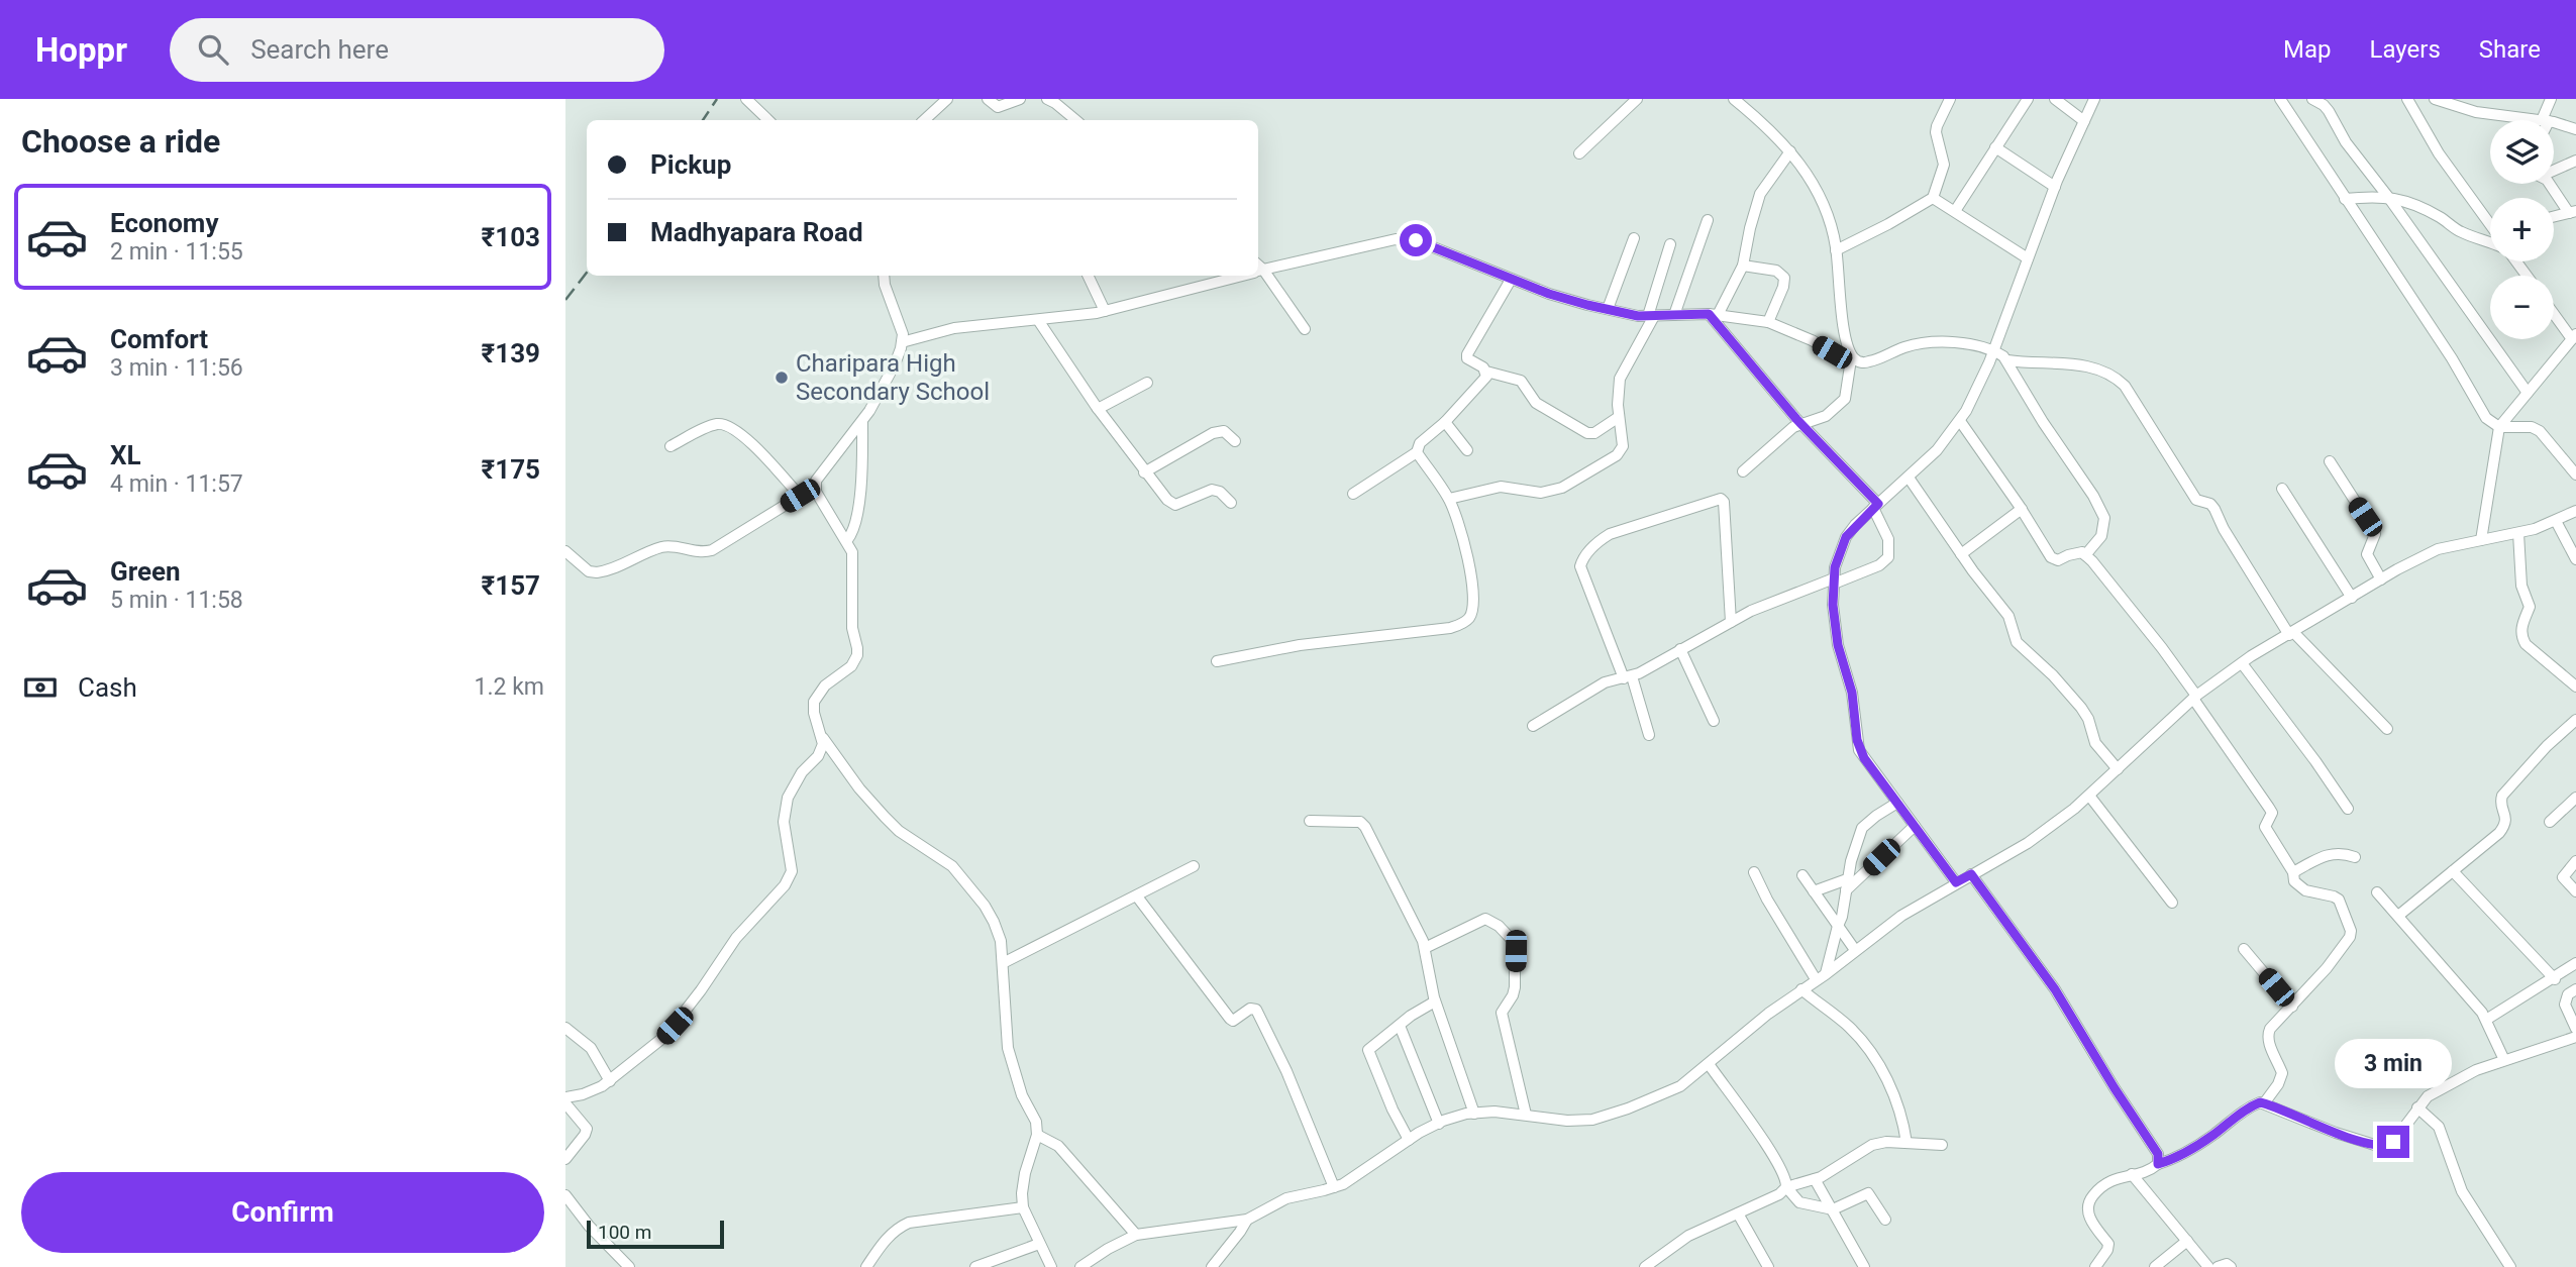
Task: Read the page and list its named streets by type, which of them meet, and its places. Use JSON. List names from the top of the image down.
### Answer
{
  "places": ["Charipara High Secondary School"],
  "scale_bar": "100 m",
  "page": {
    "header": "Hoppr",
    "search": "Search here",
    "nav": ["Map", "Layers", "Share"],
    "heading": "Choose a ride",
    "map_buttons": ["+", "−"],
    "banner": ["Pickup", "Madhyapara Road"],
    "list": [
      {
        "name": "Economy",
        "note": "2 min · 11:55",
        "value": "₹103"
      },
      {
        "name": "Comfort",
        "note": "3 min · 11:56",
        "value": "₹139"
      },
      {
        "name": "XL",
        "note": "4 min · 11:57",
        "value": "₹175"
      },
      {
        "name": "Green",
        "note": "5 min · 11:58",
        "value": "₹157"
      }
    ],
    "pay": ["Cash", "1.2 km"],
    "bubble": "3 min",
    "buttons": "Confirm",
    "scale": "100 m"
  }
}
